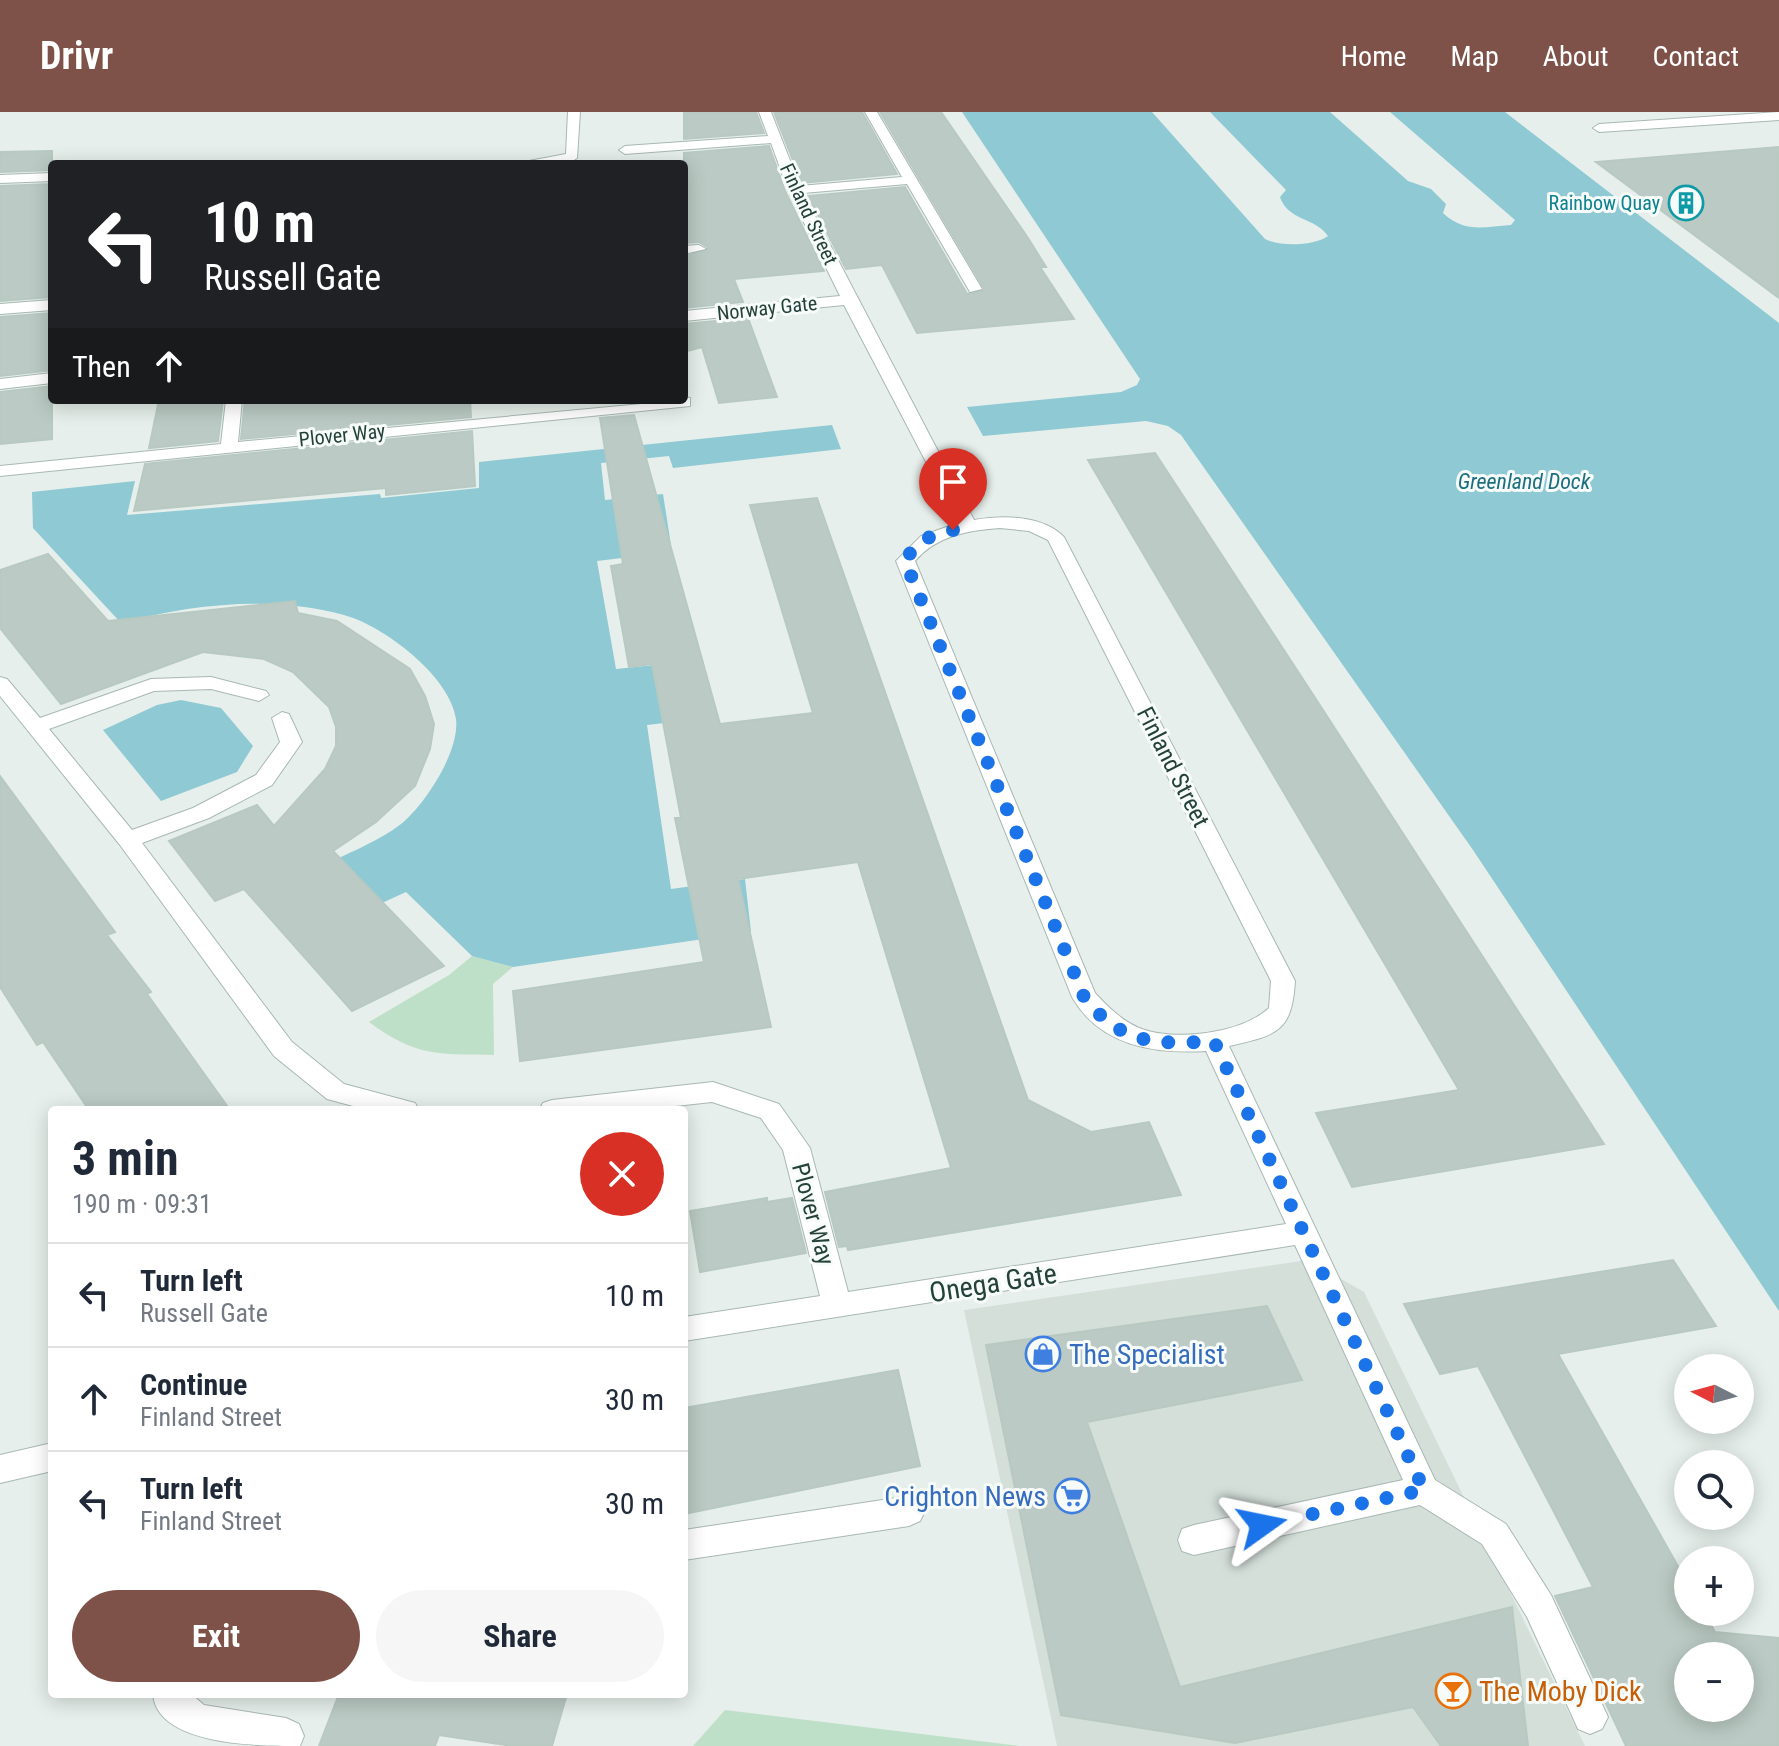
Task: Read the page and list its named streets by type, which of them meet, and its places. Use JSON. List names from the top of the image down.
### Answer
{
  "streets": {
    "street": [
      "Finland Street",
      "Norway Gate",
      "Plover Way",
      "Onega Gate"
    ]
  },
  "crossings": [
    ["Finland Street", "Norway Gate"],
    ["Plover Way", "Onega Gate"]
  ],
  "water": ["Greenland Dock"],
  "places": {
    "building": ["Rainbow Quay"],
    "shop": ["The Specialist"],
    "supermarket": ["Crighton News"],
    "bar": ["The Moby Dick"]
  },
  "north": "left",
  "page": {
    "header": "Drivr",
    "nav": [
      "Home",
      "Map",
      "About",
      "Contact"
    ],
    "turn": ["10 m", "Russell Gate"],
    "then": "Then",
    "heading": ["3 min", "190 m · 09:31"],
    "list": [
      {
        "name": "Turn left",
        "note": "Russell Gate",
        "value": "10 m"
      },
      {
        "name": "Continue",
        "note": "Finland Street",
        "value": "30 m"
      },
      {
        "name": "Turn left",
        "note": "Finland Street",
        "value": "30 m"
      }
    ],
    "map_buttons": ["+", "−"],
    "buttons": ["Exit", "Share"]
  }
}
